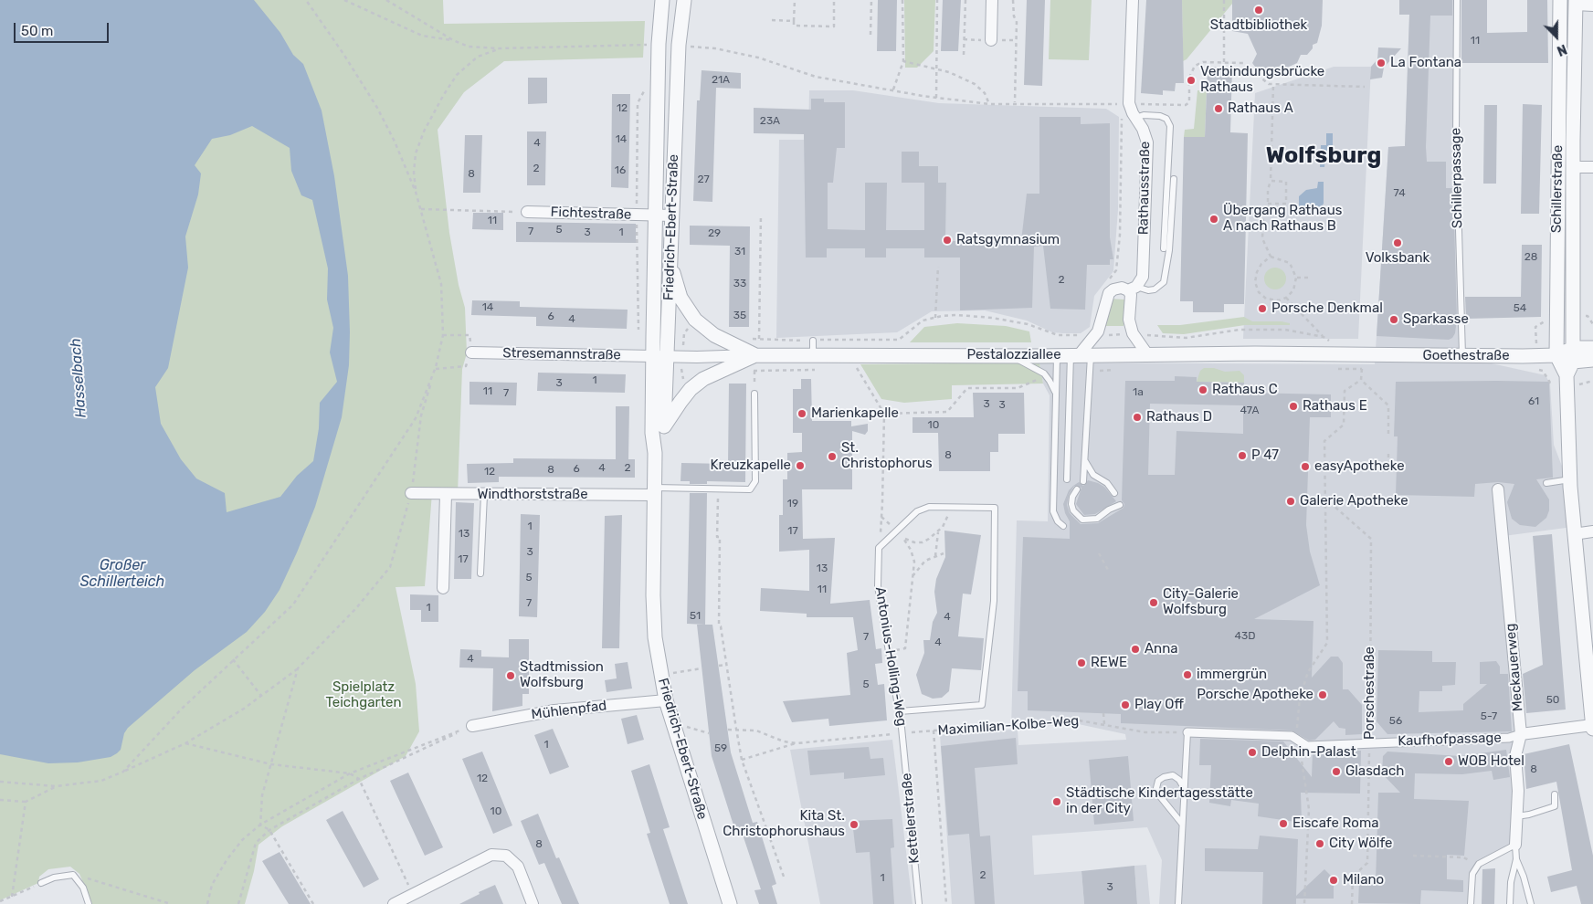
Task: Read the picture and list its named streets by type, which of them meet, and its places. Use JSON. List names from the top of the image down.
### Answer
{
  "streets": {
    "street": [
      "Rathausstraße",
      "Schillerstraße",
      "Fichtestraße",
      "Friedrich-Ebert-Straße",
      "Stresemannstraße",
      "Pestalozziallee",
      "Goethestraße",
      "Windthorststraße",
      "Meckauerweg",
      "Mühlenpfad",
      "Kaufhofpassage"
    ],
    "lane": ["Schillerpassage", "Antonius-Holling-Weg", "Kettelerstraße"],
    "path": ["Porschestraße", "Maximilian-Kolbe-Weg"]
  },
  "crossings": [
    ["Schillerpassage", "Goethestraße"],
    ["Rathausstraße", "Pestalozziallee"],
    ["Schillerstraße", "Goethestraße"],
    ["Schillerstraße", "Kaufhofpassage"],
    ["Fichtestraße", "Friedrich-Ebert-Straße"],
    ["Friedrich-Ebert-Straße", "Stresemannstraße"],
    ["Friedrich-Ebert-Straße", "Pestalozziallee"],
    ["Friedrich-Ebert-Straße", "Windthorststraße"],
    ["Friedrich-Ebert-Straße", "Mühlenpfad"],
    ["Stresemannstraße", "Pestalozziallee"],
    ["Pestalozziallee", "Goethestraße"],
    ["Antonius-Holling-Weg", "Maximilian-Kolbe-Weg"],
    ["Antonius-Holling-Weg", "Kettelerstraße"],
    ["Meckauerweg", "Kaufhofpassage"],
    ["Porschestraße", "Kaufhofpassage"],
    ["Maximilian-Kolbe-Weg", "Kettelerstraße"]
  ],
  "districts": ["Wolfsburg"],
  "water": ["Hasselbach", "Großer Schillerteich"],
  "parks": ["Spielplatz Teichgarten"],
  "places": [
    "Stadtbibliothek",
    "La Fontana",
    "Verbindungsbrücke Rathaus",
    "Rathaus A",
    "Übergang Rathaus A nach Rathaus B",
    "Ratsgymnasium",
    "Volksbank",
    "Porsche Denkmal",
    "Sparkasse",
    "Rathaus C",
    "Rathaus E",
    "Marienkapelle",
    "Rathaus D",
    "P 47",
    "St. Christophorus",
    "Kreuzkapelle",
    "easyApotheke",
    "Galerie Apotheke",
    "City-Galerie Wolfsburg",
    "Anna",
    "REWE",
    "immergrün",
    "Stadtmission Wolfsburg",
    "Porsche Apotheke",
    "Play Off",
    "Delphin-Palast",
    "WOB Hotel",
    "Glasdach",
    "Städtische Kindertagesstätte in der City",
    "Eiscafe Roma",
    "Kita St. Christophorushaus",
    "City Wölfe",
    "Milano"
  ],
  "house_numbers": [
    "11",
    "21A",
    "12",
    "23A",
    "14",
    "4",
    "2",
    "16",
    "8",
    "27",
    "74",
    "11",
    "5",
    "7",
    "3",
    "1",
    "29",
    "31",
    "28",
    "2",
    "33",
    "14",
    "54",
    "35",
    "6",
    "4",
    "1",
    "3",
    "11",
    "1a",
    "7",
    "61",
    "3",
    "3",
    "47A",
    "10",
    "8",
    "4",
    "2",
    "6",
    "8",
    "12",
    "19",
    "1",
    "17",
    "13",
    "3",
    "17",
    "13",
    "5",
    "11",
    "7",
    "1",
    "51",
    "4",
    "43D",
    "7",
    "4",
    "4",
    "5",
    "50",
    "5-7",
    "56",
    "1",
    "59",
    "8",
    "12",
    "10",
    "8",
    "2",
    "1",
    "3"
  ],
  "scale_bar": "50 m",
  "north": "bottom"
}
